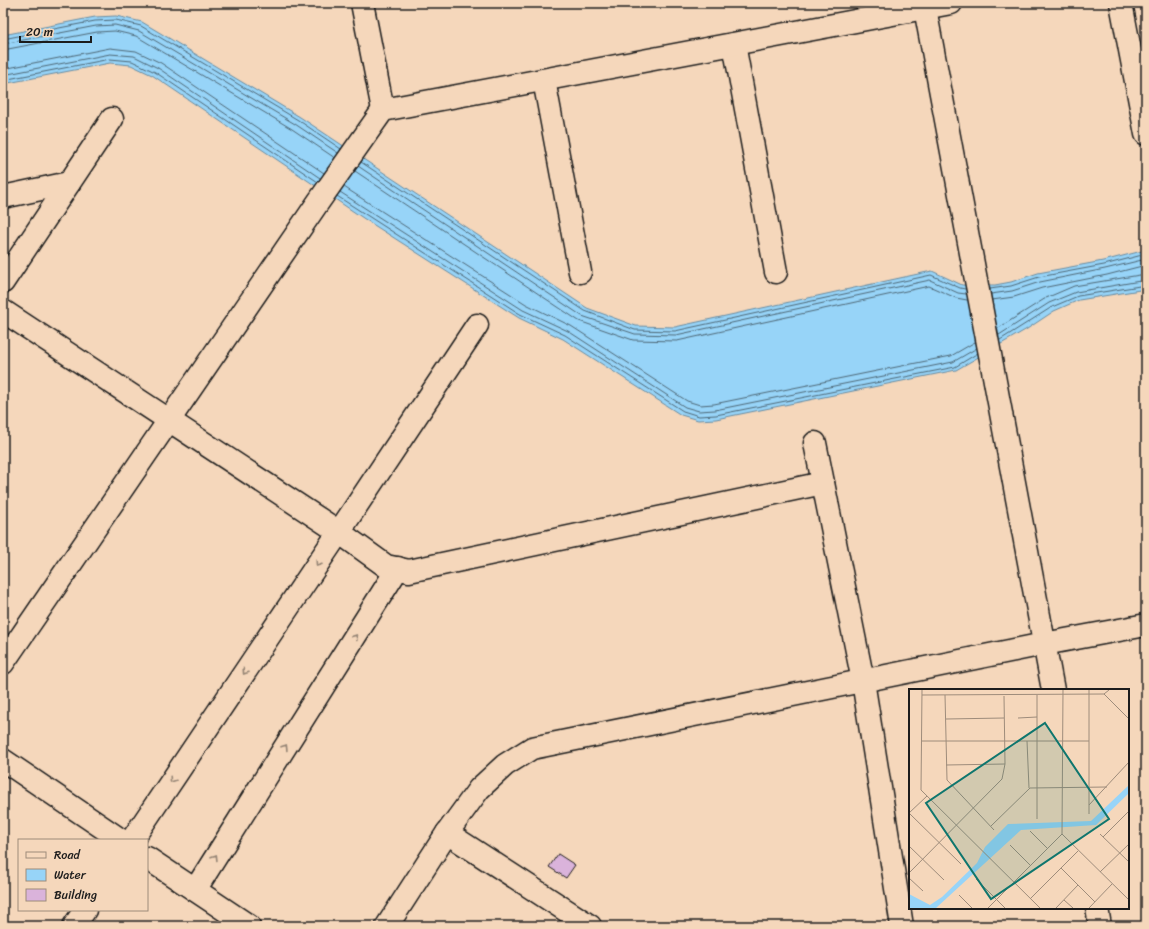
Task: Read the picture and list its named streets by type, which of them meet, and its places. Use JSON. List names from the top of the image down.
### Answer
{
  "legend": ["Road", "Water", "Building"],
  "scale_bar": "20 m"
}
